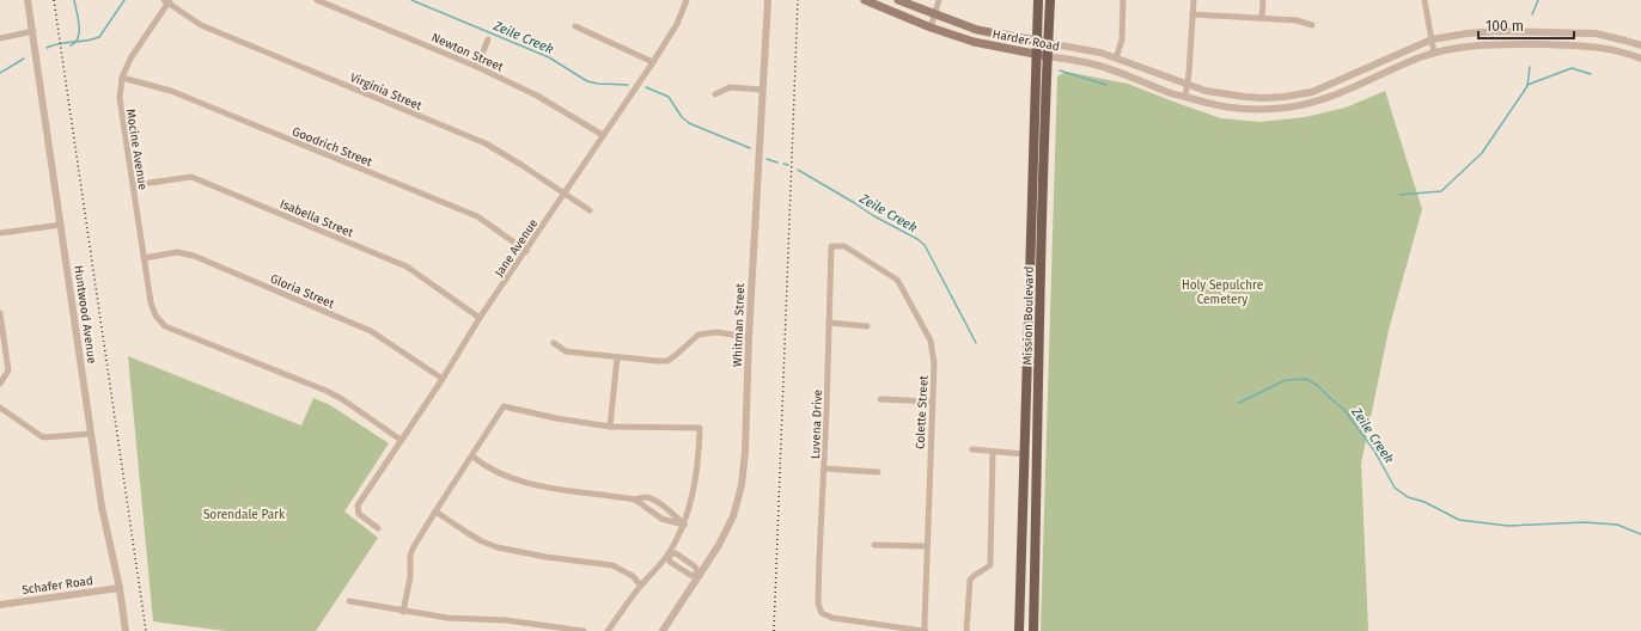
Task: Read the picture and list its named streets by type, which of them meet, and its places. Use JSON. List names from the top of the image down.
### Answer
{
  "streets": {
    "main road": ["Harder Road", "Mission Boulevard"],
    "street": [
      "Newton Street",
      "Virginia Street",
      "Goodrich Street",
      "Mocine Avenue",
      "Isabella Street",
      "Jane Avenue",
      "Gloria Street",
      "Huntwood Avenue",
      "Whitman Street",
      "Colette Street",
      "Luvena Drive",
      "Schafer Road"
    ]
  },
  "crossings": [
    ["Harder Road", "Mission Boulevard"],
    ["Newton Street", "Jane Avenue"],
    ["Virginia Street", "Mocine Avenue"],
    ["Virginia Street", "Jane Avenue"],
    ["Goodrich Street", "Mocine Avenue"],
    ["Goodrich Street", "Jane Avenue"],
    ["Mocine Avenue", "Isabella Street"],
    ["Mocine Avenue", "Jane Avenue"],
    ["Mocine Avenue", "Gloria Street"],
    ["Isabella Street", "Jane Avenue"],
    ["Jane Avenue", "Gloria Street"],
    ["Huntwood Avenue", "Schafer Road"],
    ["Colette Street", "Luvena Drive"]
  ],
  "water": ["Zeile Creek"],
  "parks": ["Holy Sepulchre Cemetery", "Sorendale Park"],
  "scale_bar": "100 m"
}
